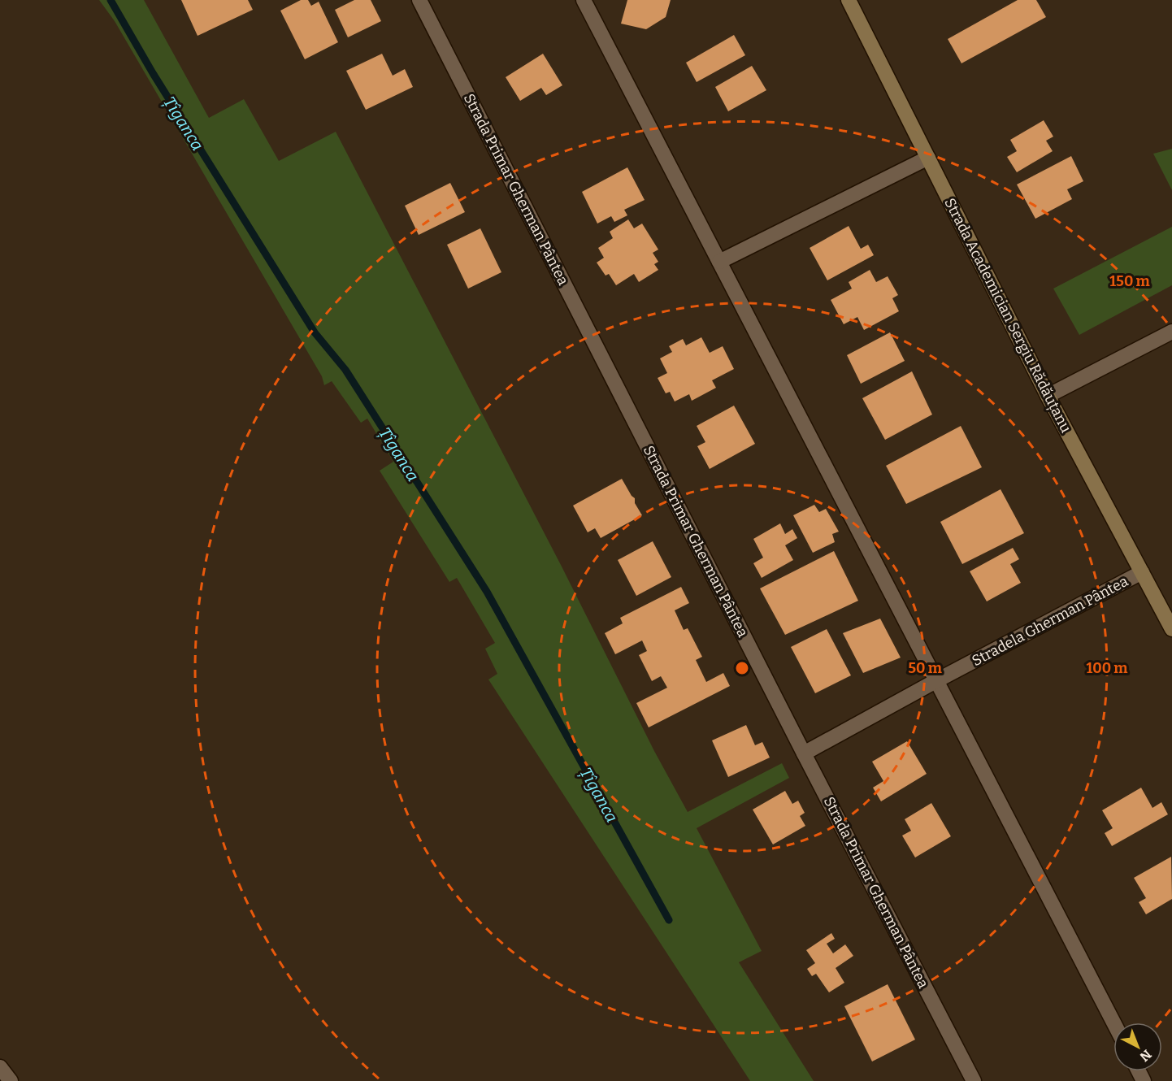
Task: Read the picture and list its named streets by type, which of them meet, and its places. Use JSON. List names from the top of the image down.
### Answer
{
  "streets": {
    "street": ["Strada Primar Gherman Pântea", "Strada Academician Sergiu Rădăuțanu", "Stradela Gherman Pântea"]
  },
  "crossings": [
    ["Strada Primar Gherman Pântea", "Stradela Gherman Pântea"],
    ["Strada Academician Sergiu Rădăuțanu", "Stradela Gherman Pântea"]
  ],
  "water": ["Țîganca"],
  "north": "bottom right",
  "rings": ["150 m", "50 m", "100 m"]
}
